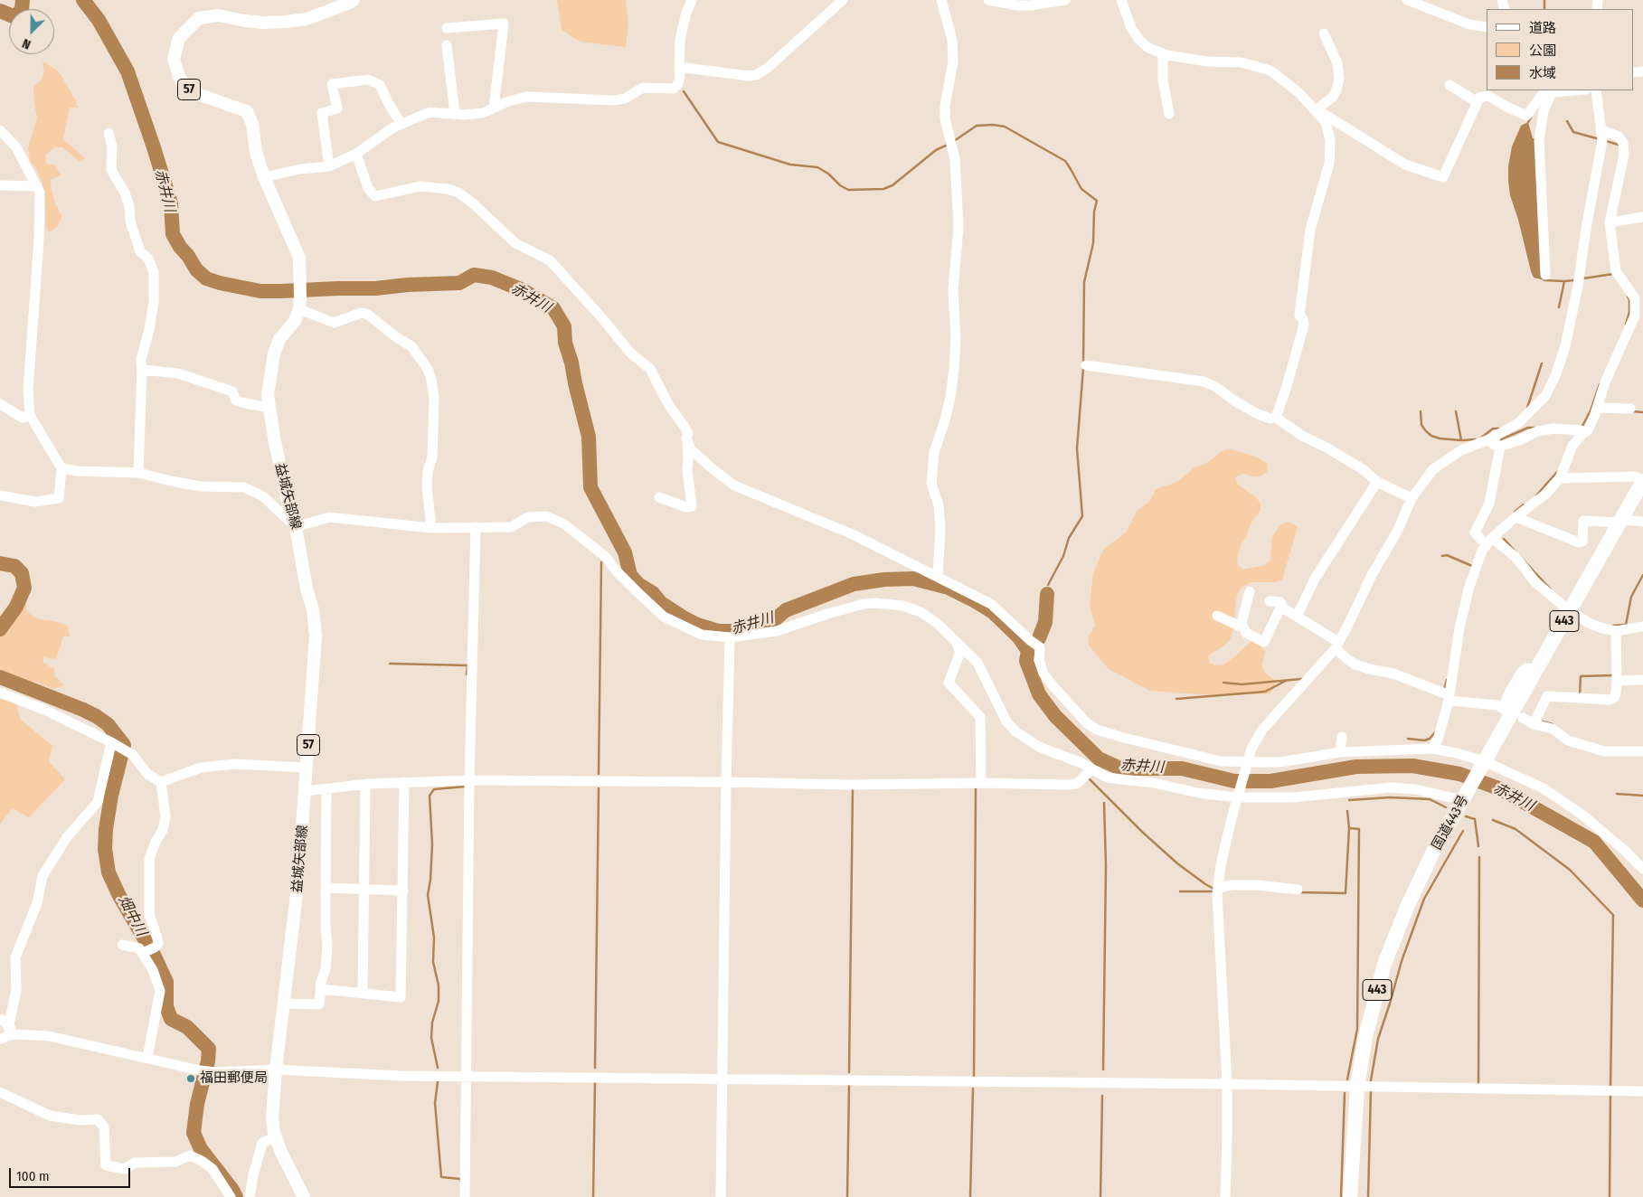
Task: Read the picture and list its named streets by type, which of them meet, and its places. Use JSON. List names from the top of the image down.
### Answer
{
  "streets": {
    "highway": ["443", "国道443号"],
    "main road": ["57", "益城矢部線"]
  },
  "crossings": [
    ["57", "益城矢部線"]
  ],
  "water": ["赤井川", "畑中川"],
  "places": ["福田郵便局"],
  "legend": ["道路", "公園", "水域"],
  "scale_bar": "100 m",
  "north": "bottom left"
}
